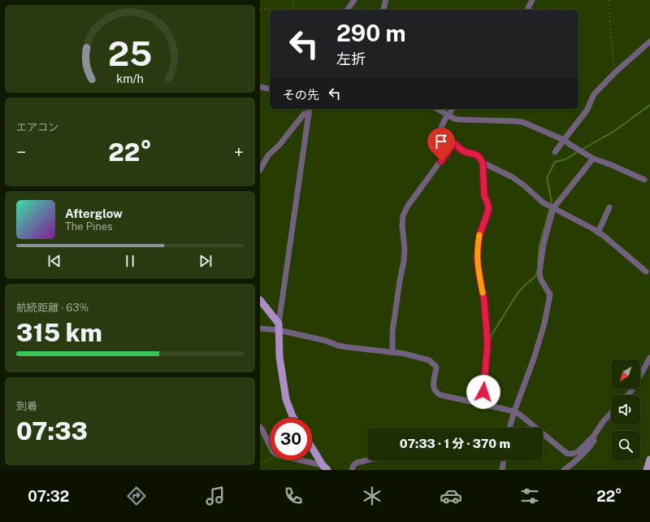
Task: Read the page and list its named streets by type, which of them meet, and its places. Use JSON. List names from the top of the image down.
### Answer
{
  "north": "bottom left",
  "page": {
    "turn": ["290 m", "左折"],
    "then": "その先",
    "tile": [
      "エアコン",
      ["航続距離 · 63%", "315 km"],
      ["到着", "07:33"]
    ],
    "heat": ["−", "22°", "+"],
    "song": ["Afterglow", "The Pines"],
    "limit": "30",
    "trip": "07:33 · 1 分 · 370 m",
    "tabs": ["07:32", "22°"],
    "gauge": ["25", "km/h"]
  }
}
